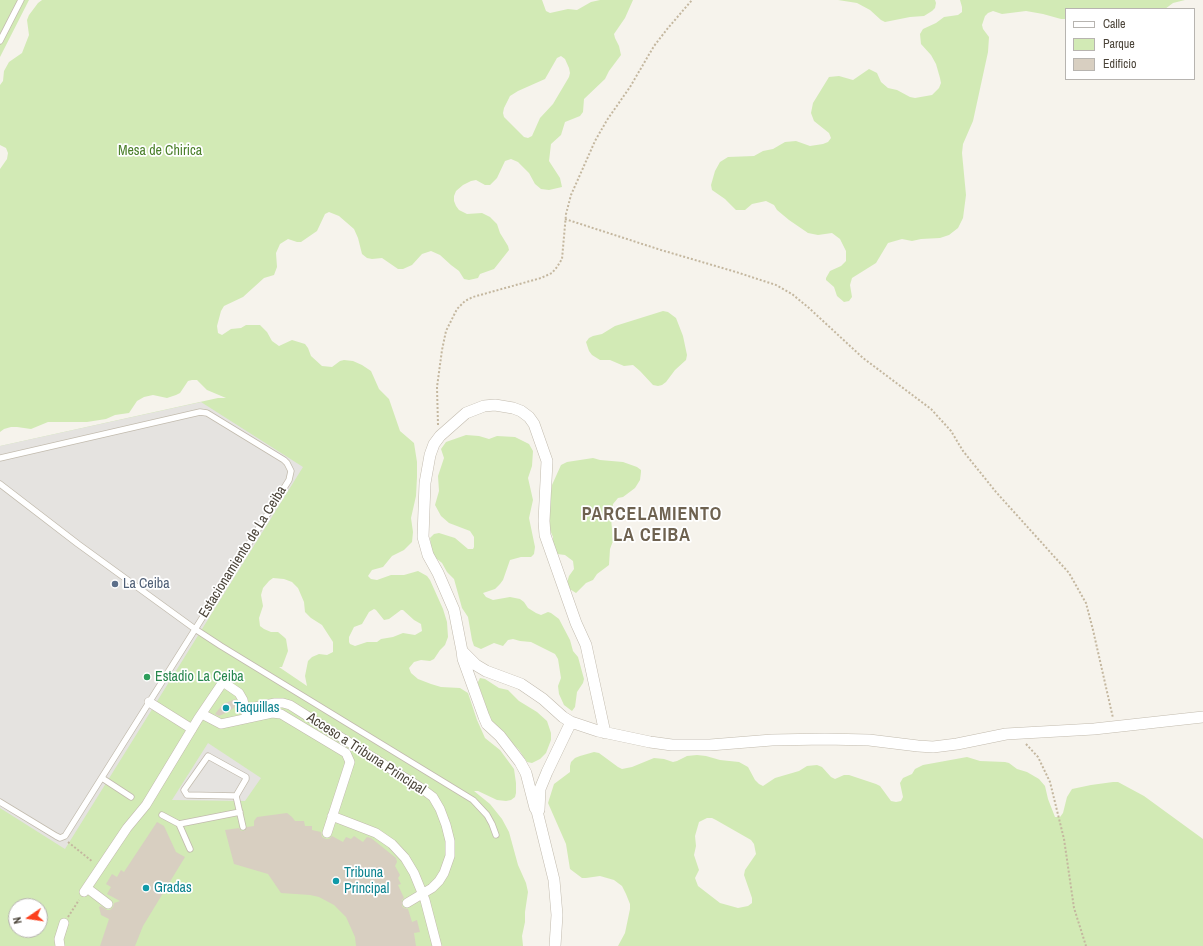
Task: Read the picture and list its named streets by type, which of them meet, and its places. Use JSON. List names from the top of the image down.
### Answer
{
  "streets": {
    "street": ["Acceso a Tribuna Principal"],
    "lane": ["Estacionamiento de La Ceiba"]
  },
  "districts": ["PARCELAMIENTO LA CEIBA"],
  "parks": ["Mesa de Chirica"],
  "places": [
    "La Ceiba",
    "Estadio La Ceiba",
    "Taquillas",
    "Tribuna Principal",
    "Gradas"
  ],
  "legend": ["Calle", "Parque", "Edificio"],
  "north": "left"
}
